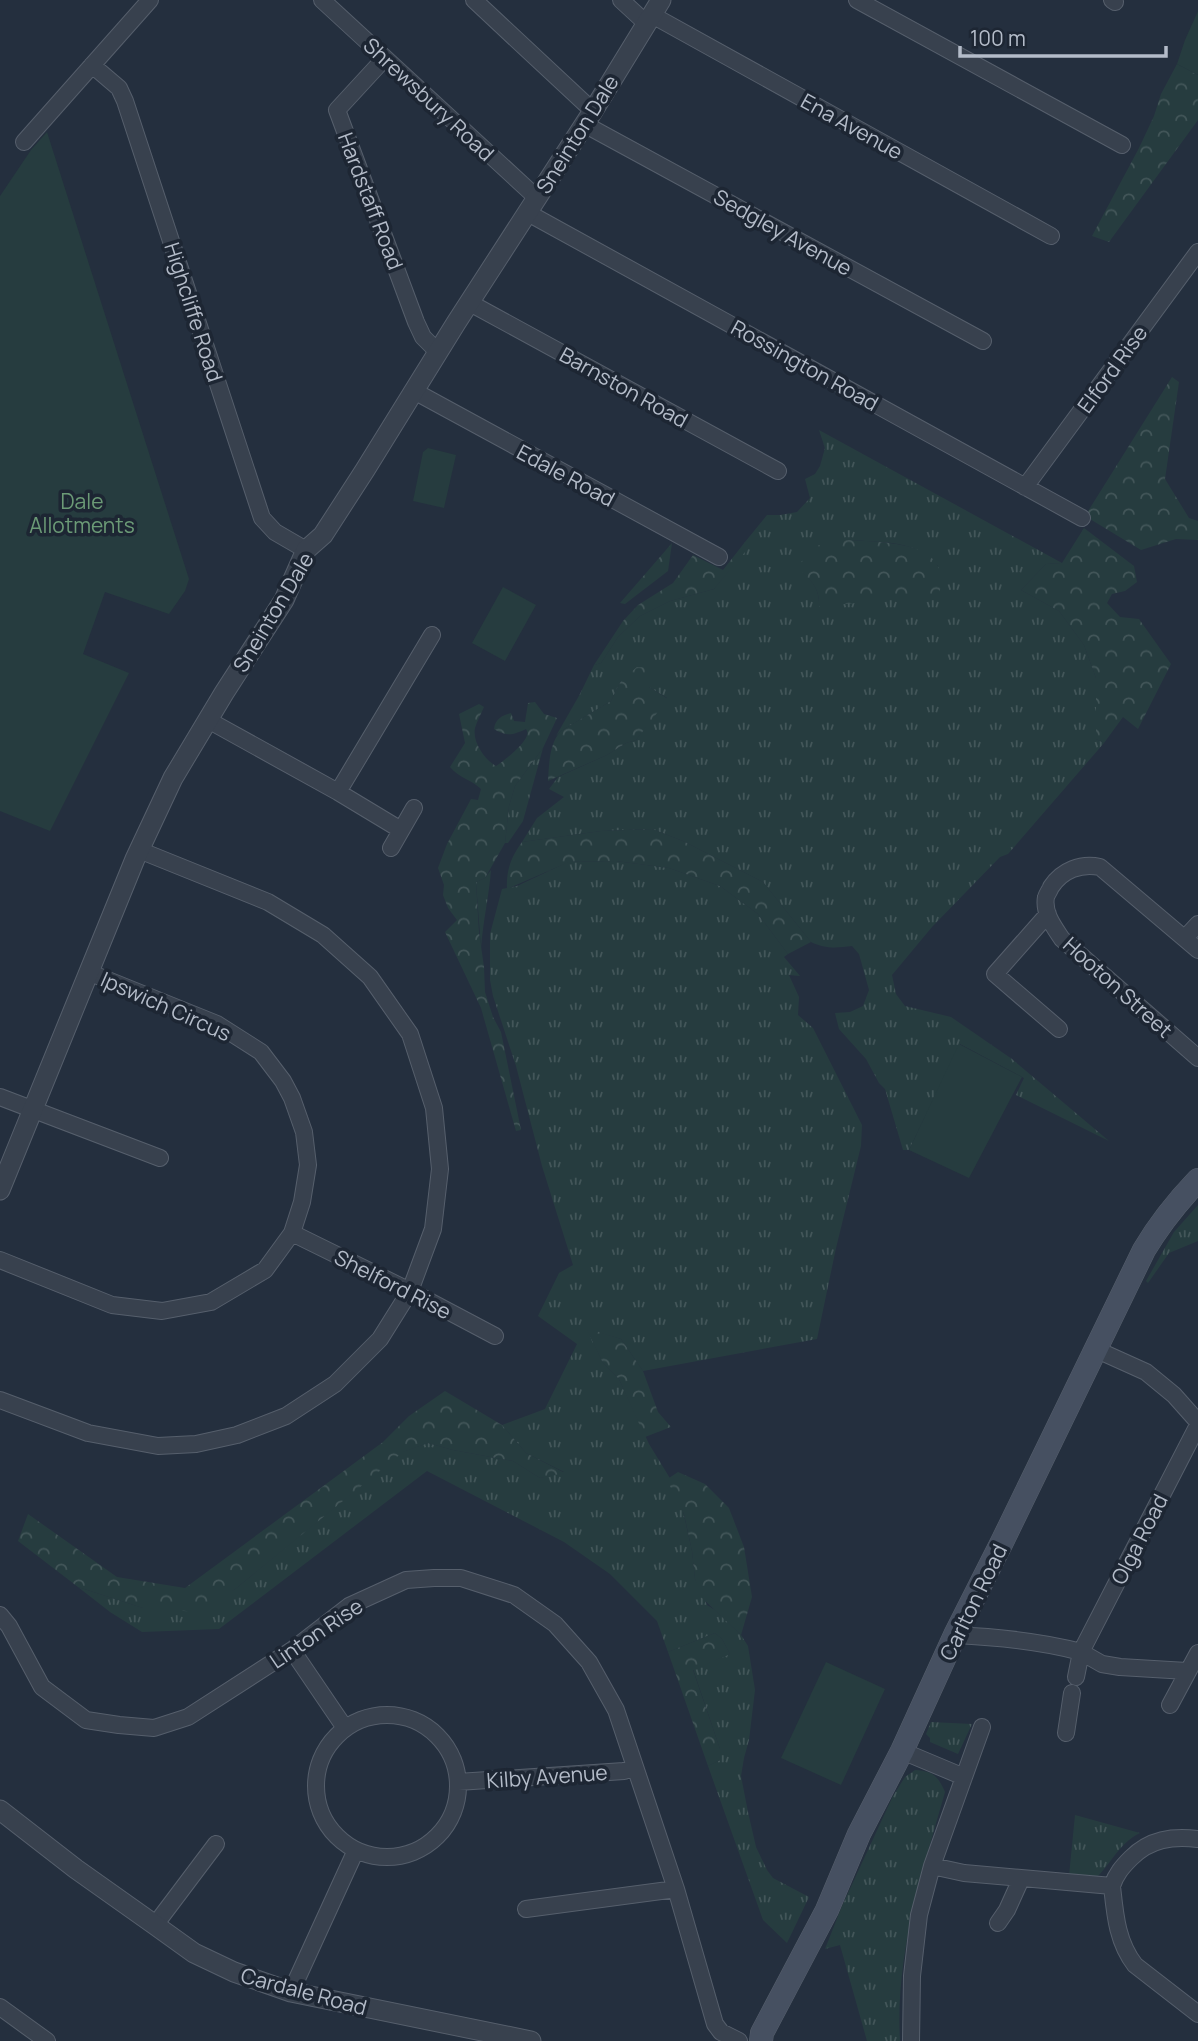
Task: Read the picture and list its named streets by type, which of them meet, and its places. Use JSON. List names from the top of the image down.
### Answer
{
  "streets": {
    "main road": ["Carlton Road"],
    "street": [
      "Shrewsbury Road",
      "Ena Avenue",
      "Sneinton Dale",
      "Hardstaff Road",
      "Sedgley Avenue",
      "Highcliffe Road",
      "Rossington Road",
      "Elford Rise",
      "Barnston Road",
      "Edale Road",
      "Hooton Street",
      "Ipswich Circus",
      "Shelford Rise",
      "Olga Road",
      "Linton Rise",
      "Kilby Avenue",
      "Cardale Road"
    ]
  },
  "crossings": [
    ["Shrewsbury Road", "Sneinton Dale"],
    ["Shrewsbury Road", "Hardstaff Road"],
    ["Shrewsbury Road", "Rossington Road"],
    ["Ena Avenue", "Sneinton Dale"],
    ["Sneinton Dale", "Hardstaff Road"],
    ["Sneinton Dale", "Sedgley Avenue"],
    ["Sneinton Dale", "Highcliffe Road"],
    ["Sneinton Dale", "Rossington Road"],
    ["Sneinton Dale", "Barnston Road"],
    ["Sneinton Dale", "Edale Road"],
    ["Sneinton Dale", "Ipswich Circus"],
    ["Rossington Road", "Elford Rise"],
    ["Ipswich Circus", "Shelford Rise"],
    ["Linton Rise", "Kilby Avenue"]
  ],
  "parks": ["Dale Allotments"],
  "scale_bar": "100 m"
}
